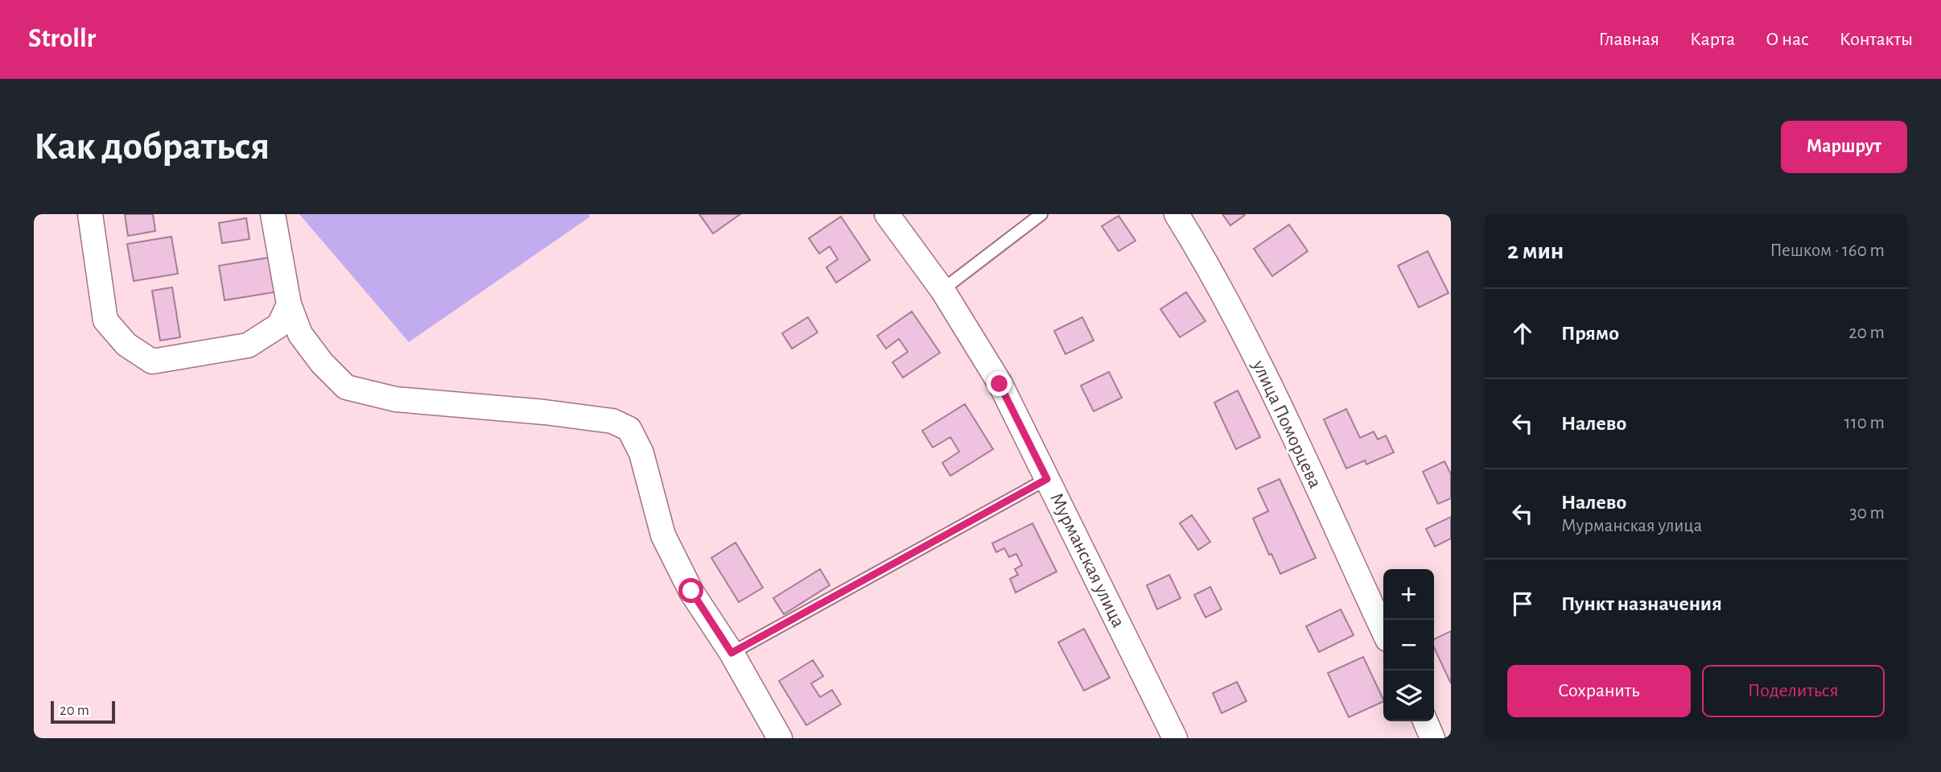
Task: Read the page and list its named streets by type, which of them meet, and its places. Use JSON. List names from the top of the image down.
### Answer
{
  "streets": {
    "street": ["улица Поморцева", "Мурманская улица"]
  },
  "scale_bar": "20 m",
  "page": {
    "header": "Strollr",
    "nav": [
      "Главная",
      "Карта",
      "О нас",
      "Контакты"
    ],
    "buttons": [
      "Маршрут",
      ["Сохранить", "Поделиться"]
    ],
    "title": "Как добраться",
    "heading": ["2 мин", "Пешком · 160 m"],
    "list": [
      ["Прямо", "20 m"],
      ["Налево", "110 m"],
      ["Налево", "Мурманская улица", "30 m"],
      "Пункт назначения"
    ],
    "map_buttons": ["+", "−"],
    "scale": "20 m"
  }
}
